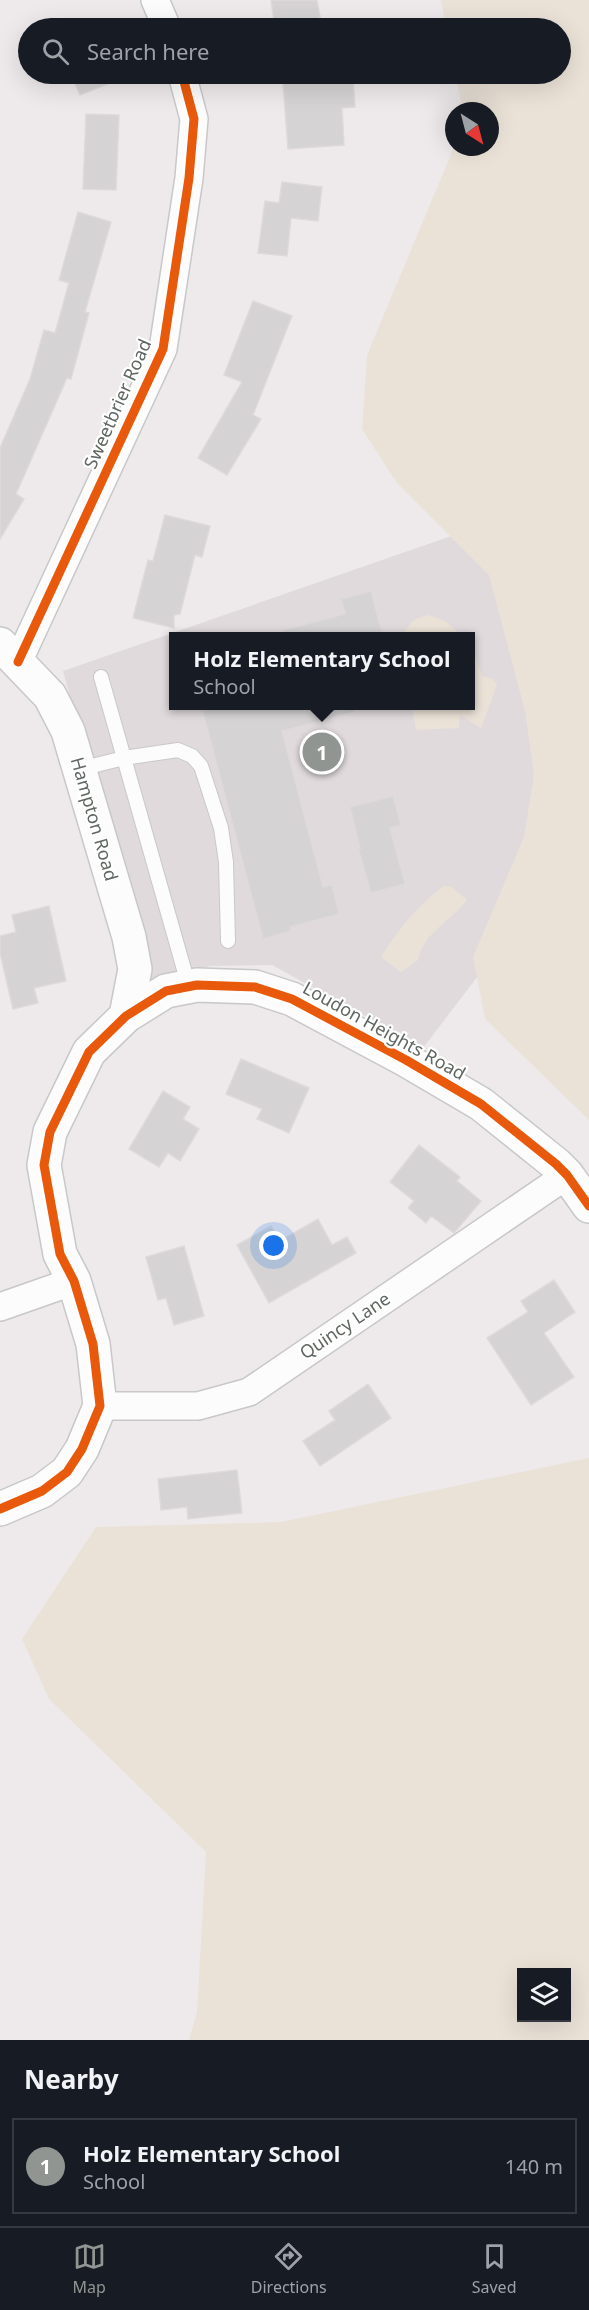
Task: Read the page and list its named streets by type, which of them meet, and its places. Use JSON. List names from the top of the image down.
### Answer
{
  "streets": {
    "street": [
      "Sweetbrier Road",
      "Hampton Road",
      "Loudon Heights Road",
      "Quincy Lane"
    ]
  },
  "crossings": [
    ["Sweetbrier Road", "Hampton Road"],
    ["Hampton Road", "Loudon Heights Road"],
    ["Loudon Heights Road", "Quincy Lane"]
  ],
  "north": "bottom right",
  "page": {
    "search": "Search here",
    "popup": ["Holz Elementary School", "School"],
    "pins": "1",
    "heading": "Nearby",
    "list": [
      {
        "mark": "1",
        "name": "Holz Elementary School",
        "note": "School",
        "value": "140 m"
      }
    ],
    "nav": ["Map", "Directions", "Saved"]
  }
}
